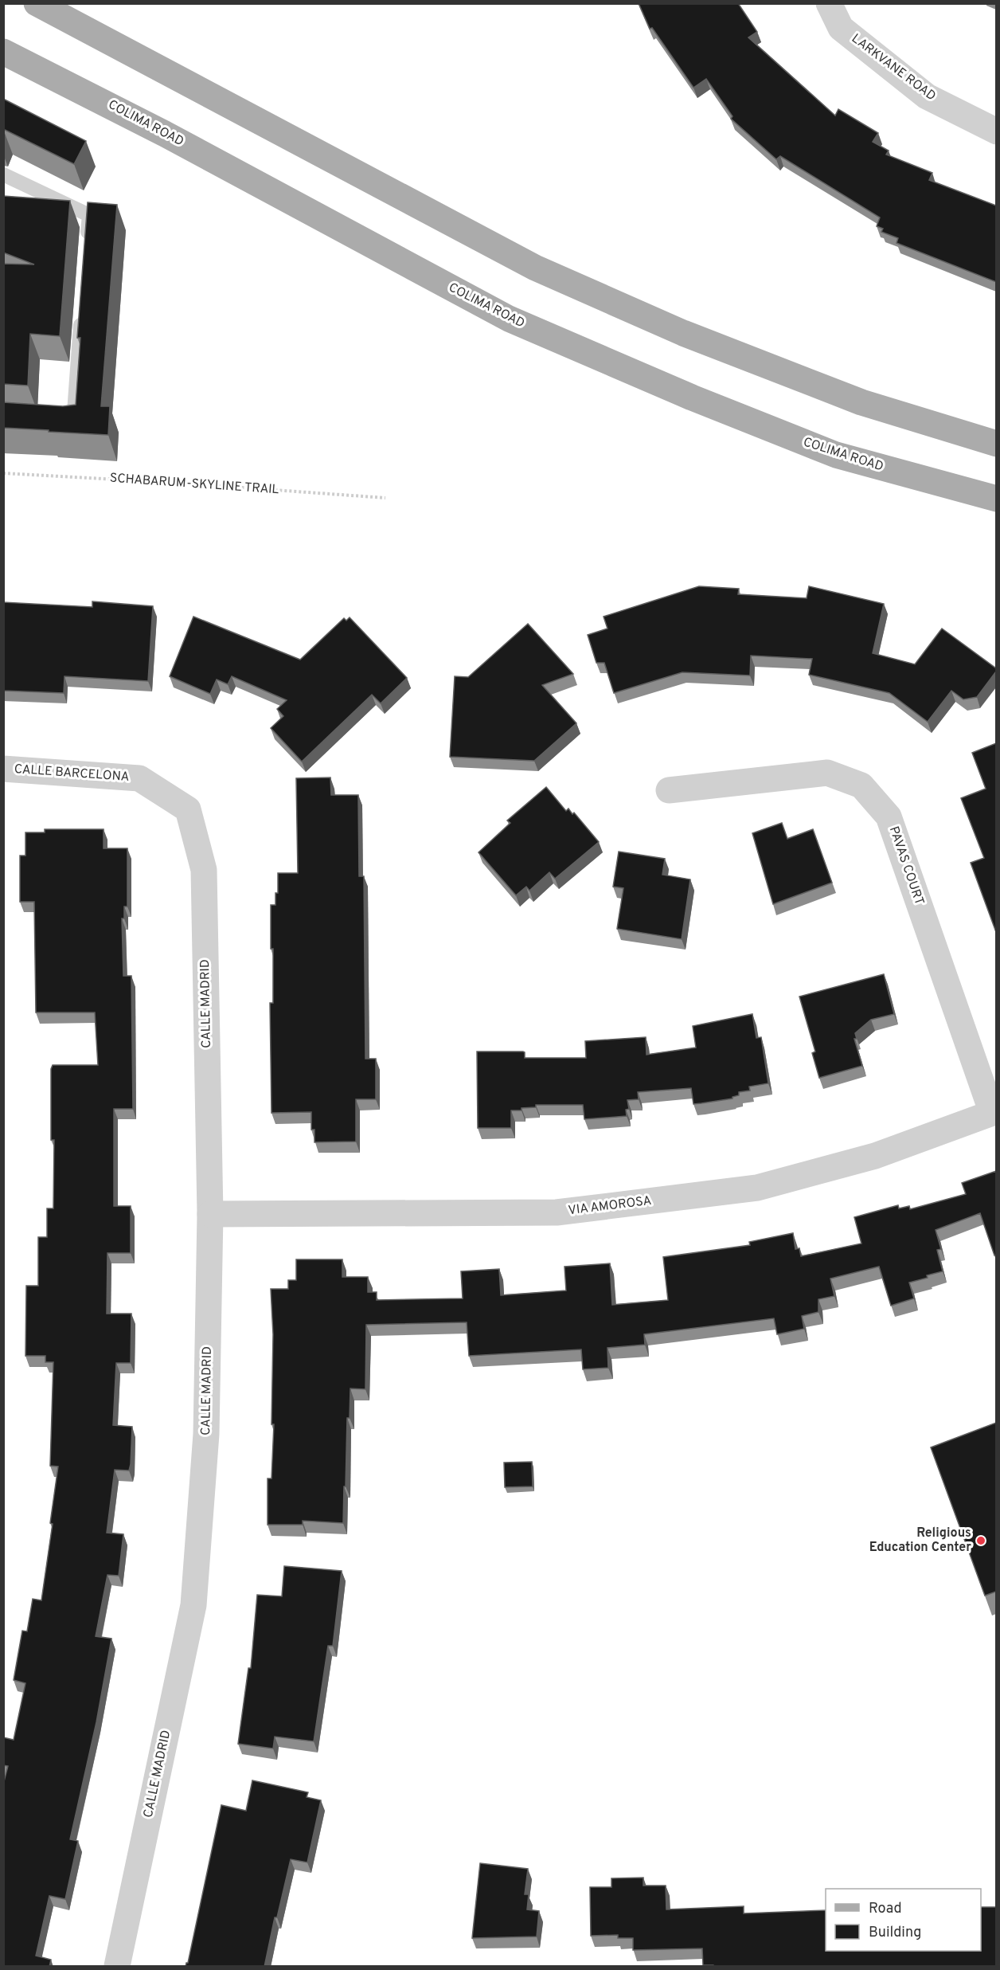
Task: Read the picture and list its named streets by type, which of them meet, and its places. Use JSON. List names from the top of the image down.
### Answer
{
  "streets": {
    "main road": ["COLIMA ROAD"],
    "street": [
      "LARKVANE ROAD",
      "CALLE BARCELONA",
      "PAVAS COURT",
      "CALLE MADRID",
      "VIA AMOROSA"
    ],
    "path": ["SCHABARUM-SKYLINE TRAIL"]
  },
  "crossings": [
    ["CALLE BARCELONA", "CALLE MADRID"],
    ["PAVAS COURT", "VIA AMOROSA"],
    ["CALLE MADRID", "VIA AMOROSA"]
  ],
  "places": ["Religious Education Center"],
  "legend": ["Road", "Building"]
}
